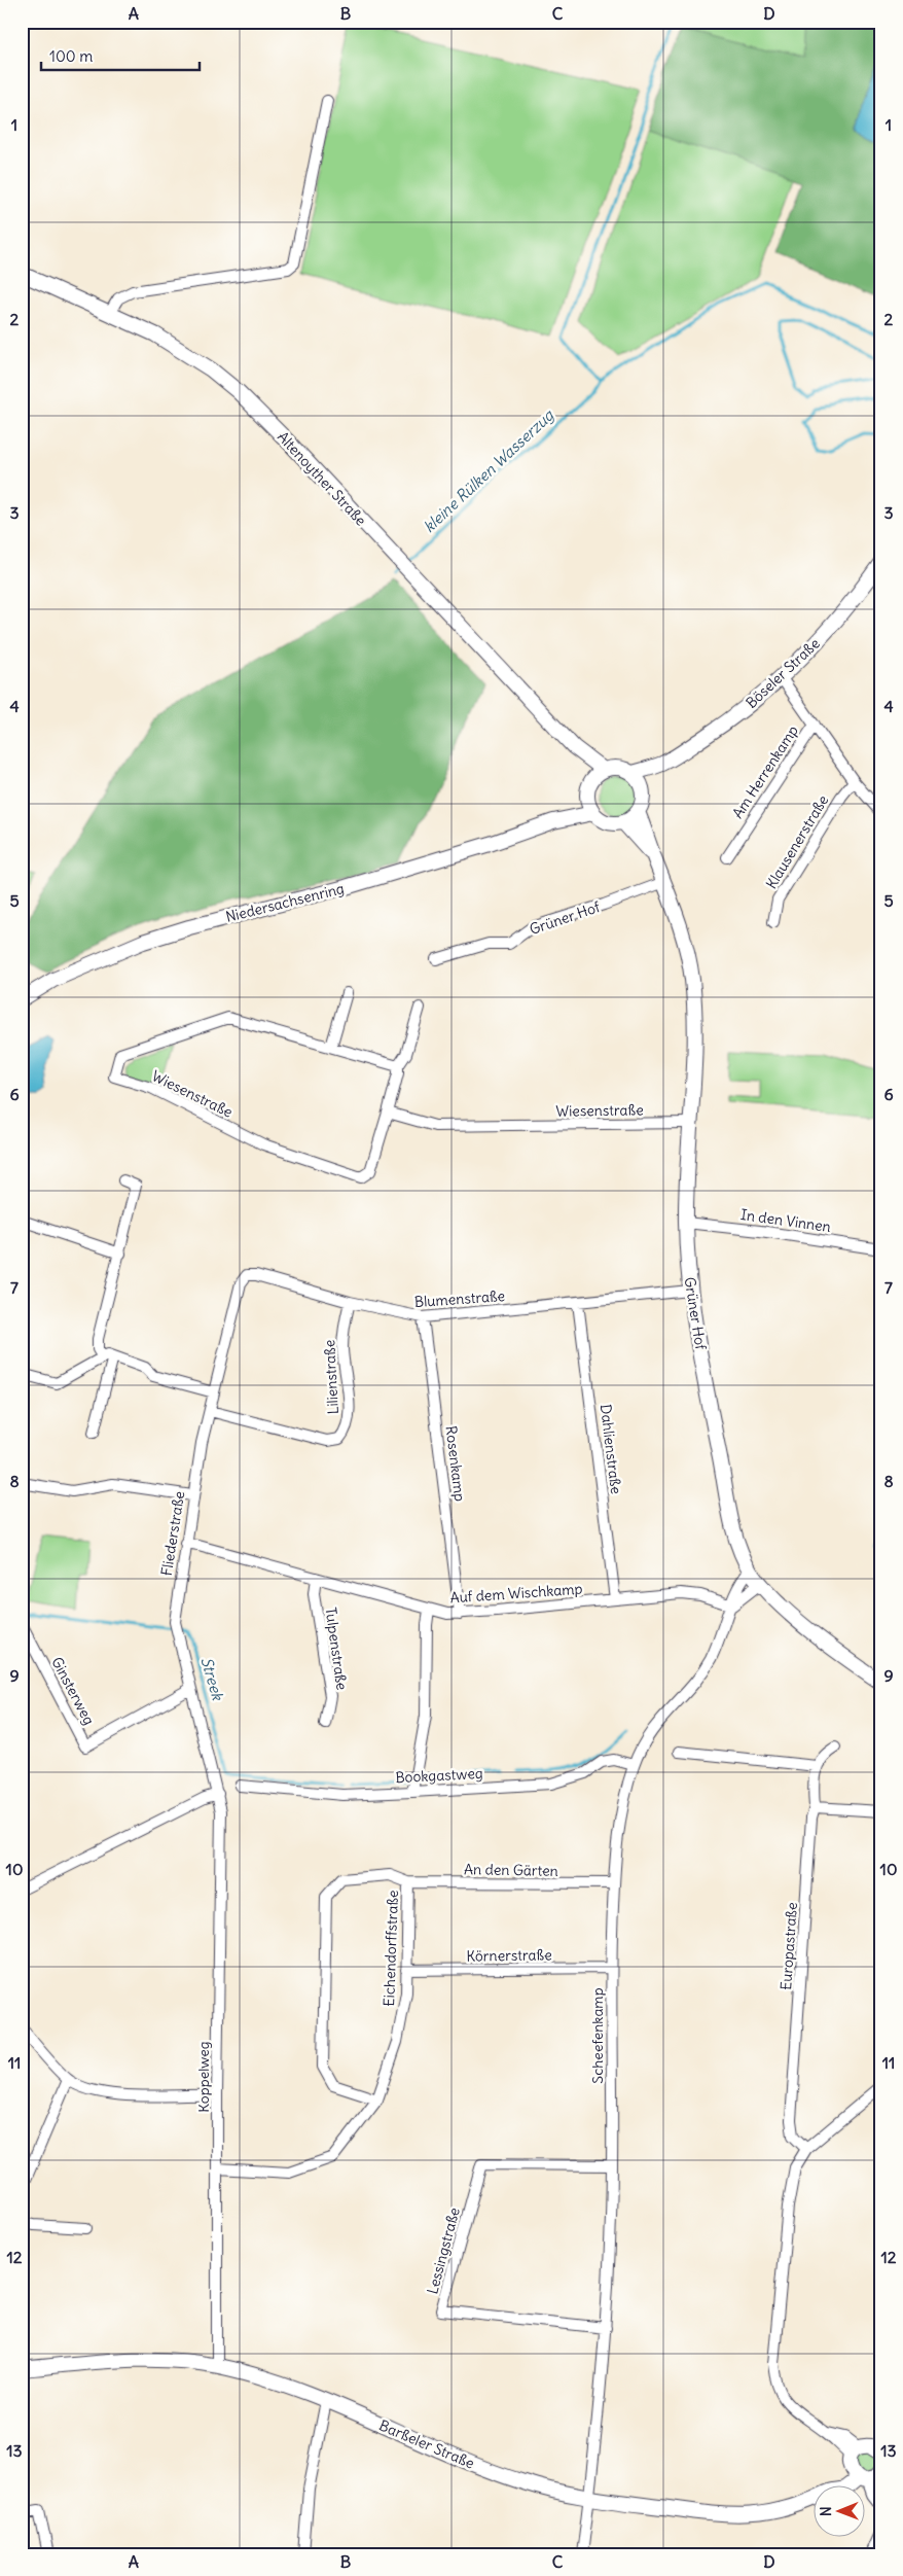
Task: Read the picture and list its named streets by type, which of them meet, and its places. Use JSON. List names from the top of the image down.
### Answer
{
  "streets": {
    "main road": [
      "Altenoyther Straße",
      "Böseler Straße",
      "Niedersachsenring",
      "Grüner Hof",
      "Barßeler Straße"
    ],
    "street": [
      "Am Herrenkamp",
      "Klausenerstraße",
      "Wiesenstraße",
      "In den Vinnen",
      "Blumenstraße",
      "Lilienstraße",
      "Dahlienstraße",
      "Rosenkamp",
      "Fliederstraße",
      "Auf dem Wischkamp",
      "Tulpenstraße",
      "Ginsterweg",
      "Bookgastweg",
      "An den Gärten",
      "Europastraße",
      "Eichendorffstraße",
      "Körnerstraße",
      "Scheefenkamp",
      "Koppelweg",
      "Lessingstraße"
    ]
  },
  "crossings": [
    ["Altenoyther Straße", "Böseler Straße"],
    ["Altenoyther Straße", "Niedersachsenring"],
    ["Altenoyther Straße", "Grüner Hof"],
    ["Böseler Straße", "Am Herrenkamp"],
    ["Böseler Straße", "Niedersachsenring"],
    ["Böseler Straße", "Grüner Hof"],
    ["Niedersachsenring", "Grüner Hof"],
    ["Grüner Hof", "Wiesenstraße"],
    ["Grüner Hof", "In den Vinnen"],
    ["Grüner Hof", "Blumenstraße"],
    ["Grüner Hof", "Scheefenkamp"],
    ["Blumenstraße", "Lilienstraße"],
    ["Blumenstraße", "Dahlienstraße"],
    ["Blumenstraße", "Rosenkamp"],
    ["Blumenstraße", "Fliederstraße"],
    ["Lilienstraße", "Fliederstraße"],
    ["Dahlienstraße", "Auf dem Wischkamp"],
    ["Rosenkamp", "Auf dem Wischkamp"],
    ["Fliederstraße", "Auf dem Wischkamp"],
    ["Fliederstraße", "Ginsterweg"],
    ["Fliederstraße", "Koppelweg"],
    ["Auf dem Wischkamp", "Tulpenstraße"],
    ["Auf dem Wischkamp", "Scheefenkamp"],
    ["Bookgastweg", "Scheefenkamp"],
    ["An den Gärten", "Eichendorffstraße"],
    ["An den Gärten", "Scheefenkamp"],
    ["Eichendorffstraße", "Körnerstraße"],
    ["Eichendorffstraße", "Koppelweg"],
    ["Körnerstraße", "Scheefenkamp"],
    ["Scheefenkamp", "Lessingstraße"],
    ["Scheefenkamp", "Barßeler Straße"],
    ["Koppelweg", "Barßeler Straße"]
  ],
  "water": ["kleine Rülken Wasserzug", "Streek"],
  "scale_bar": "100 m",
  "north": "left",
  "grid": {
    "columns": [
      "A",
      "B",
      "C",
      "D"
    ],
    "rows": [
      "1",
      "2",
      "3",
      "4",
      "5",
      "6",
      "7",
      "8",
      "9",
      "10",
      "11",
      "12",
      "13"
    ]
  }
}
